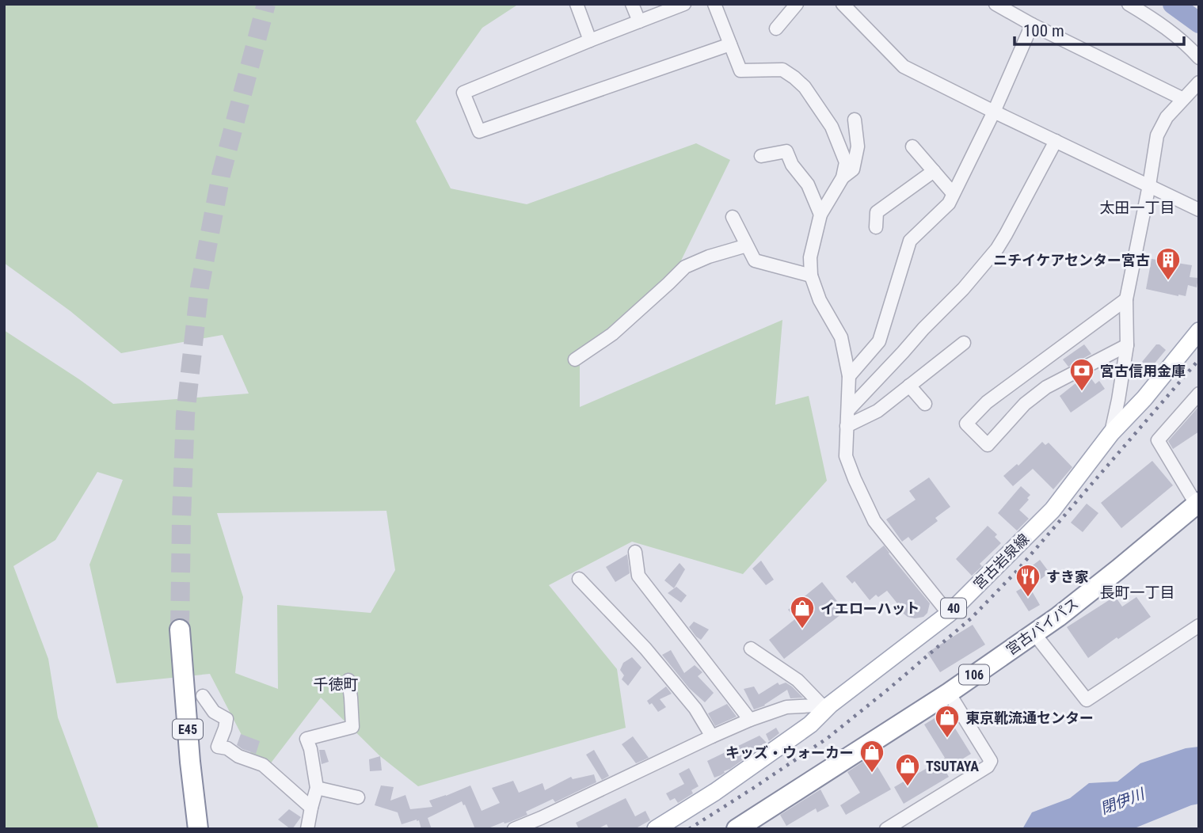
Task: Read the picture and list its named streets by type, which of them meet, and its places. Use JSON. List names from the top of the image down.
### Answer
{
  "streets": {
    "highway": ["宮古バイパス", "106", "E45"],
    "main road": ["宮古岩泉線", "40"]
  },
  "districts": ["太田一丁目", "長町一丁目", "千徳町"],
  "water": ["閉伊川"],
  "places": {
    "building": ["ニチイケアセンター宮古"],
    "bank": ["宮古信用金庫"],
    "restaurant": ["すき家"],
    "shop": [
      "イエローハット",
      "東京靴流通センター",
      "キッズ・ウォーカー",
      "TSUTAYA"
    ]
  },
  "scale_bar": "100 m"
}
